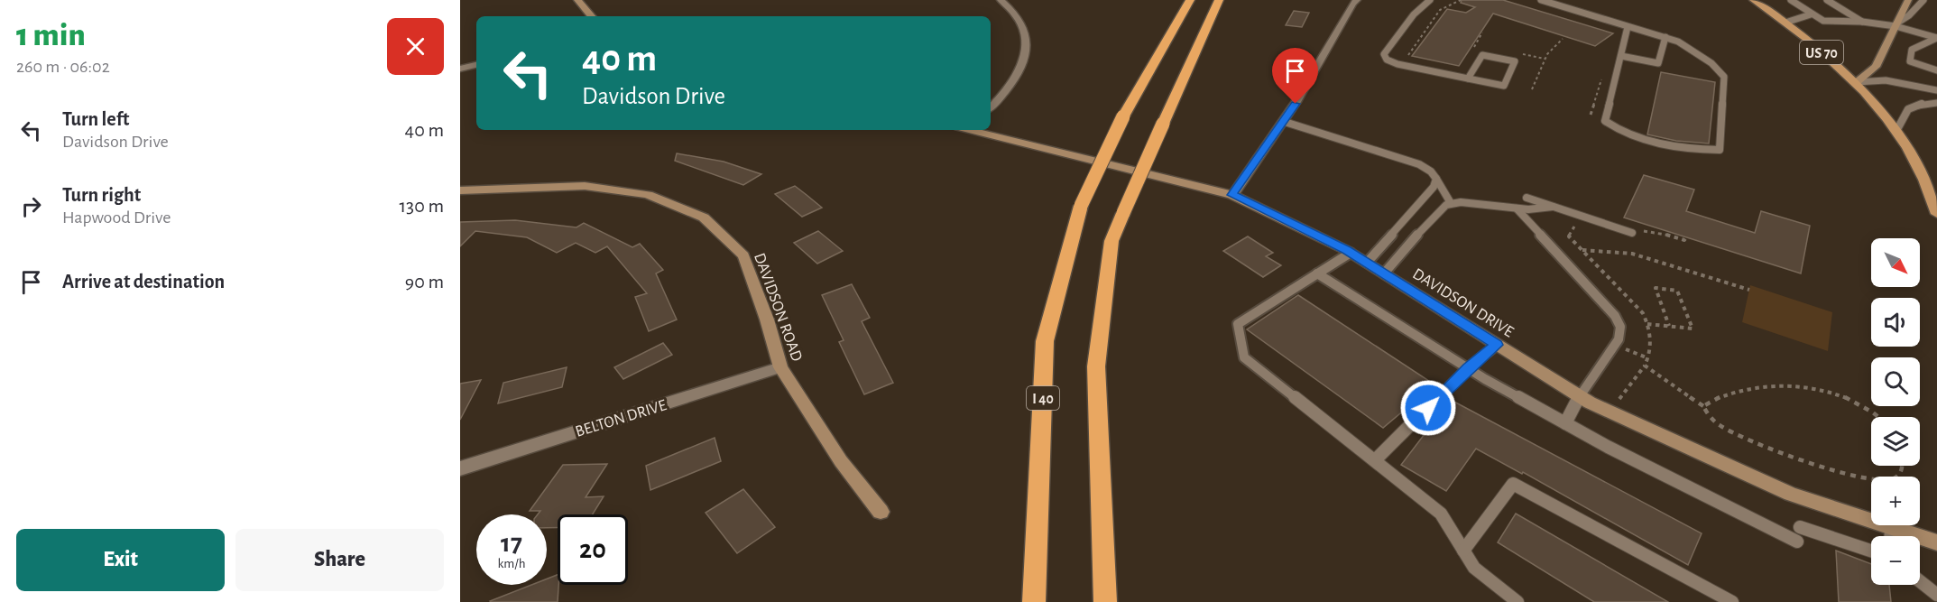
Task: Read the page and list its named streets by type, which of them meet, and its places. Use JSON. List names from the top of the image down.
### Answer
{
  "streets": {
    "highway": ["I 40"],
    "main road": ["US 70"],
    "street": ["DAVIDSON DRIVE", "DAVIDSON ROAD", "BELTON DRIVE"]
  },
  "crossings": [
    ["DAVIDSON ROAD", "BELTON DRIVE"]
  ],
  "north": "bottom right",
  "page": {
    "heading": ["1 min", "260 m · 06:02"],
    "turn": ["40 m", "Davidson Drive"],
    "list": [
      {
        "name": "Turn left",
        "note": "Davidson Drive",
        "value": "40 m"
      },
      {
        "name": "Turn right",
        "note": "Hapwood Drive",
        "value": "130 m"
      },
      {
        "name": "Arrive at destination",
        "value": "90 m"
      }
    ],
    "map_buttons": ["+", "−"],
    "speed": "17 km/h",
    "limit": "20",
    "buttons": ["Exit", "Share"]
  }
}
